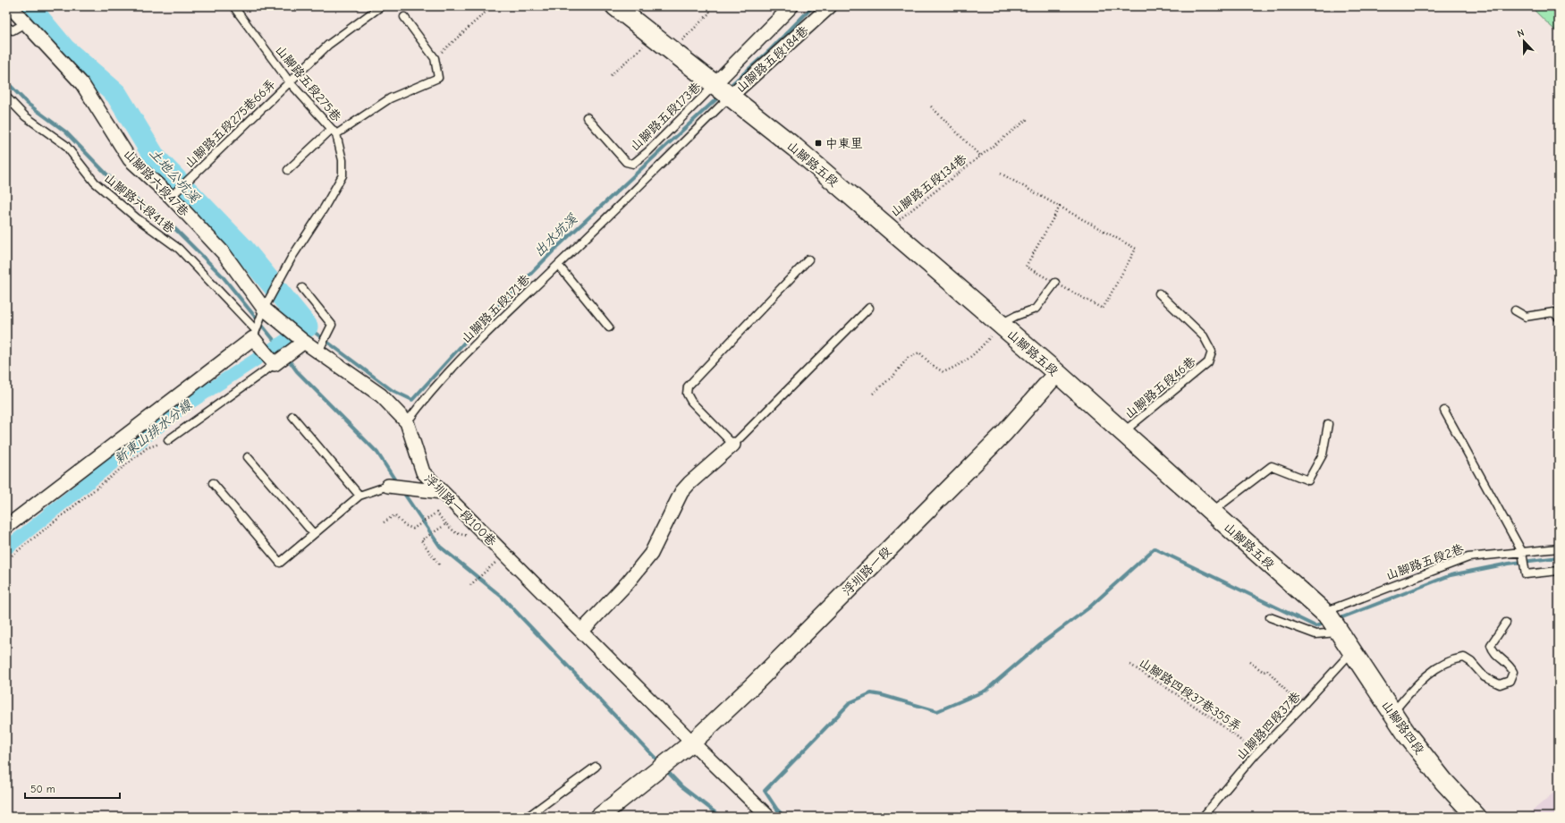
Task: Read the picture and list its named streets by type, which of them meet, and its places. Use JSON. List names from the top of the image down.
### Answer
{
  "streets": {
    "main road": ["山腳路五段", "山腳路四段"],
    "street": [
      "山腳路五段184巷",
      "山腳路六段47巷",
      "浮圳路一段100巷",
      "浮圳路一段"
    ],
    "lane": [
      "山腳路五段275巷",
      "山腳路五段173巷",
      "山腳路五段275巷66弄",
      "山腳路六段41巷",
      "山腳路五段171巷",
      "山腳路五段46巷",
      "山腳路五段2巷",
      "山腳路四段37巷"
    ],
    "path": ["山腳路五段134巷", "山腳路四段37巷355弄"]
  },
  "crossings": [
    ["山腳路五段184巷", "山腳路五段"],
    ["山腳路五段184巷", "山腳路五段171巷"],
    ["山腳路五段275巷", "山腳路五段275巷66弄"],
    ["山腳路五段275巷", "山腳路六段47巷"],
    ["山腳路五段173巷", "山腳路五段"],
    ["山腳路五段275巷66弄", "山腳路六段47巷"],
    ["山腳路五段", "山腳路五段134巷"],
    ["山腳路五段", "山腳路五段171巷"],
    ["山腳路五段", "山腳路五段46巷"],
    ["山腳路五段", "山腳路五段2巷"],
    ["山腳路五段", "浮圳路一段"],
    ["山腳路五段", "山腳路四段"],
    ["山腳路六段47巷", "浮圳路一段100巷"],
    ["山腳路五段171巷", "浮圳路一段100巷"],
    ["浮圳路一段100巷", "浮圳路一段"],
    ["山腳路四段37巷355弄", "山腳路四段37巷"],
    ["山腳路四段37巷", "山腳路四段"]
  ],
  "water": ["土地公坑溪", "出水坑溪", "新東山排水分線"],
  "places": {
    "transit": ["中東里"]
  },
  "scale_bar": "50 m",
  "north": "top"
}
